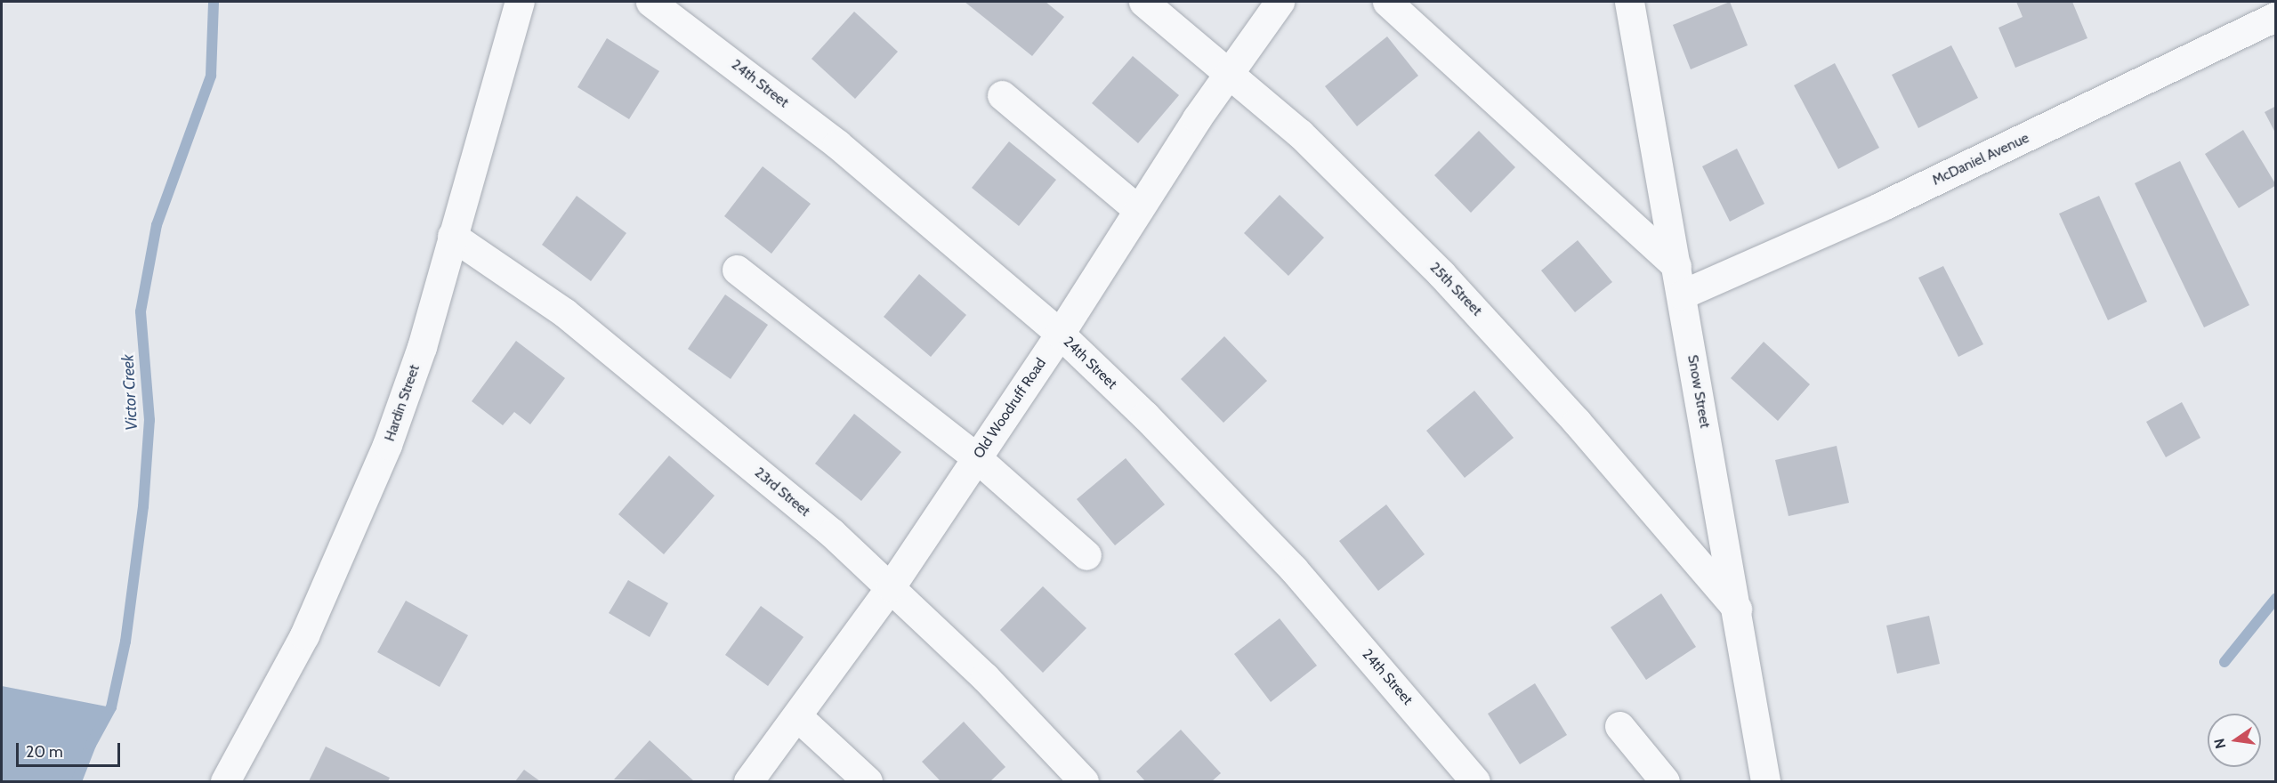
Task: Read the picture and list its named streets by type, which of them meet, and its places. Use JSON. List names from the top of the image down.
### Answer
{
  "streets": {
    "street": [
      "24th Street",
      "McDaniel Avenue",
      "25th Street",
      "Snow Street",
      "Hardin Street",
      "Old Woodruff Road",
      "23rd Street"
    ]
  },
  "crossings": [
    ["24th Street", "Old Woodruff Road"],
    ["McDaniel Avenue", "Snow Street"],
    ["25th Street", "Snow Street"],
    ["25th Street", "Old Woodruff Road"],
    ["Hardin Street", "23rd Street"],
    ["Old Woodruff Road", "23rd Street"]
  ],
  "water": ["Victor Creek"],
  "scale_bar": "20 m",
  "north": "left"
}
